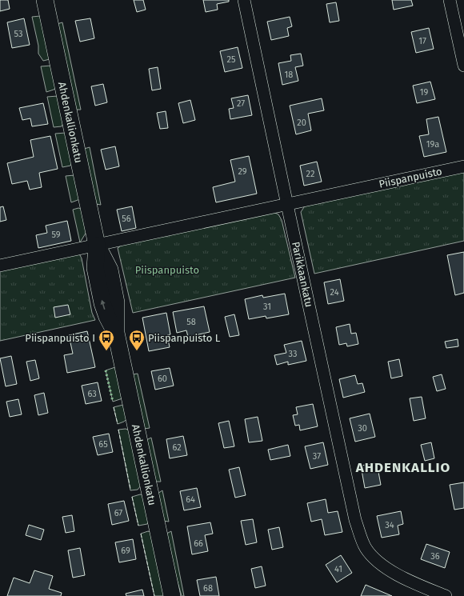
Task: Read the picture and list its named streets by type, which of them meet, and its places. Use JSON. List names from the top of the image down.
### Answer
{
  "streets": {
    "street": ["Ahdenkallionkatu", "Piispanpuisto", "Parikkaankatu"]
  },
  "crossings": [
    ["Ahdenkallionkatu", "Piispanpuisto"],
    ["Piispanpuisto", "Parikkaankatu"]
  ],
  "one_way": ["Ahdenkallionkatu"],
  "districts": ["AHDENKALLIO"],
  "parks": ["Piispanpuisto"],
  "places": {
    "bus stop": ["Piispanpuisto I", "Piispanpuisto L"]
  },
  "house_numbers": [
    "53",
    "17",
    "25",
    "18",
    "19",
    "27",
    "20",
    "19a",
    "29",
    "22",
    "56",
    "59",
    "24",
    "31",
    "58",
    "33",
    "60",
    "63",
    "30",
    "65",
    "62",
    "37",
    "64",
    "67",
    "34",
    "66",
    "69",
    "36",
    "41",
    "68"
  ]
}
